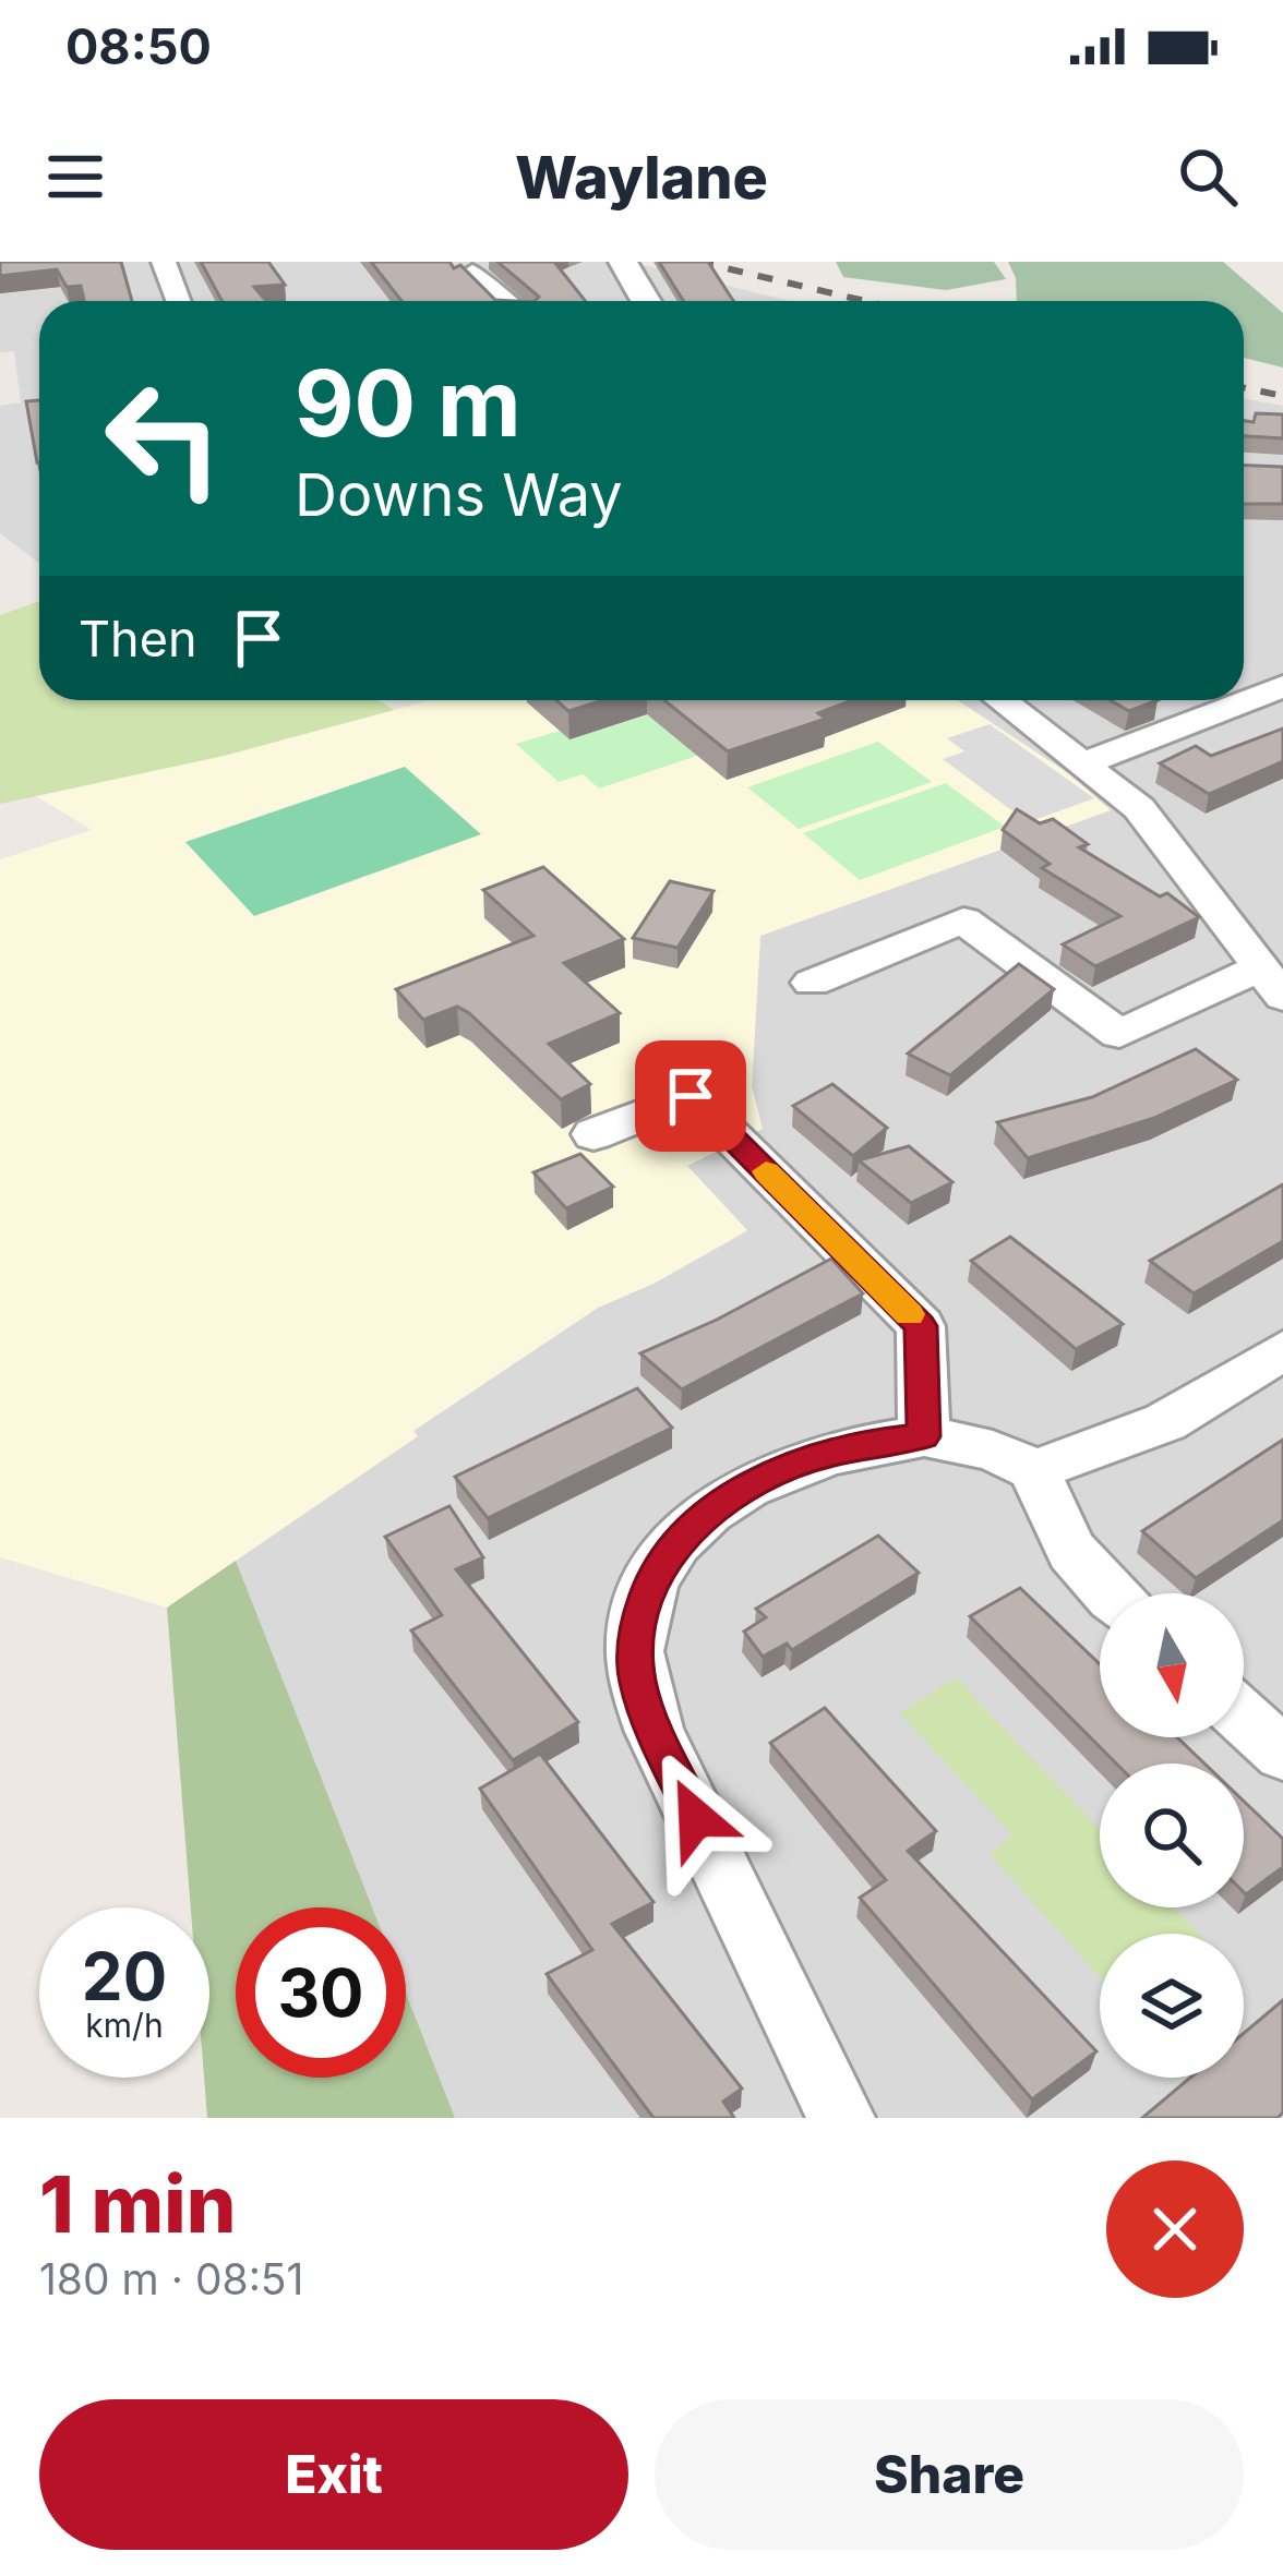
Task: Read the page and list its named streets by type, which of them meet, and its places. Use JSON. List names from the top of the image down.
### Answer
{
  "north": "bottom",
  "page": {
    "status": "08:50",
    "header": "Waylane",
    "turn": ["90 m", "Downs Way"],
    "then": "Then",
    "speed": "20 km/h",
    "limit": "30",
    "heading": ["1 min", "180 m · 08:51"],
    "buttons": ["Exit", "Share"]
  }
}
